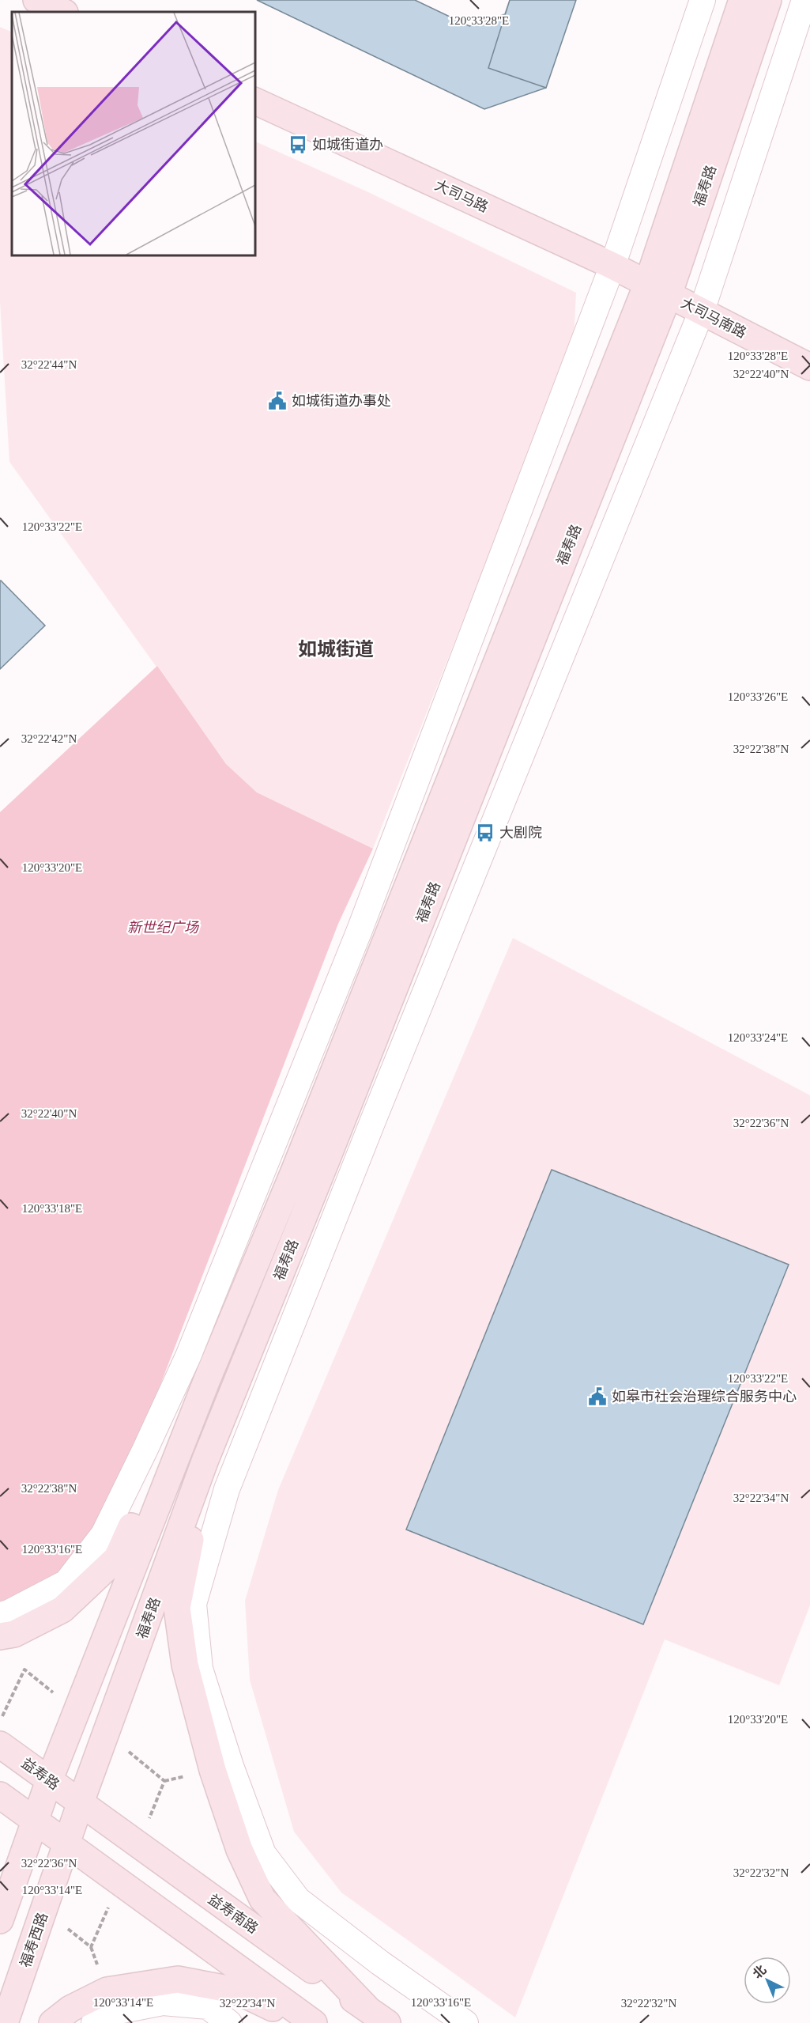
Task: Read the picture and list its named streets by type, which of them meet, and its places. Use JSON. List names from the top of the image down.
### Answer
{
  "streets": {
    "main road": [
      "福寿路",
      "大司马路",
      "大司马南路",
      "益寿路",
      "益寿南路",
      "福寿西路"
    ]
  },
  "crossings": [
    ["福寿路", "大司马路"],
    ["福寿路", "大司马南路"],
    ["福寿路", "益寿路"],
    ["福寿路", "益寿南路"],
    ["福寿路", "福寿西路"],
    ["大司马路", "大司马南路"],
    ["益寿路", "益寿南路"],
    ["益寿路", "福寿西路"],
    ["益寿南路", "福寿西路"]
  ],
  "districts": ["如城街道"],
  "parks": ["新世纪广场"],
  "places": {
    "bus stop": ["如城街道办", "大剧院"],
    "public building": ["如城街道办事处", "如皋市社会治理综合服务中心"]
  },
  "north": "top left",
  "coordinates": [
    "120°33'28\"E",
    "32°22'44\"N",
    "32°22'40\"N",
    "120°33'22\"E",
    "120°33'26\"E",
    "32°22'42\"N",
    "32°22'38\"N",
    "120°33'20\"E",
    "120°33'24\"E",
    "32°22'36\"N",
    "120°33'18\"E",
    "32°22'34\"N",
    "120°33'16\"E",
    "32°22'32\"N",
    "120°33'14\"E"
  ]
}
